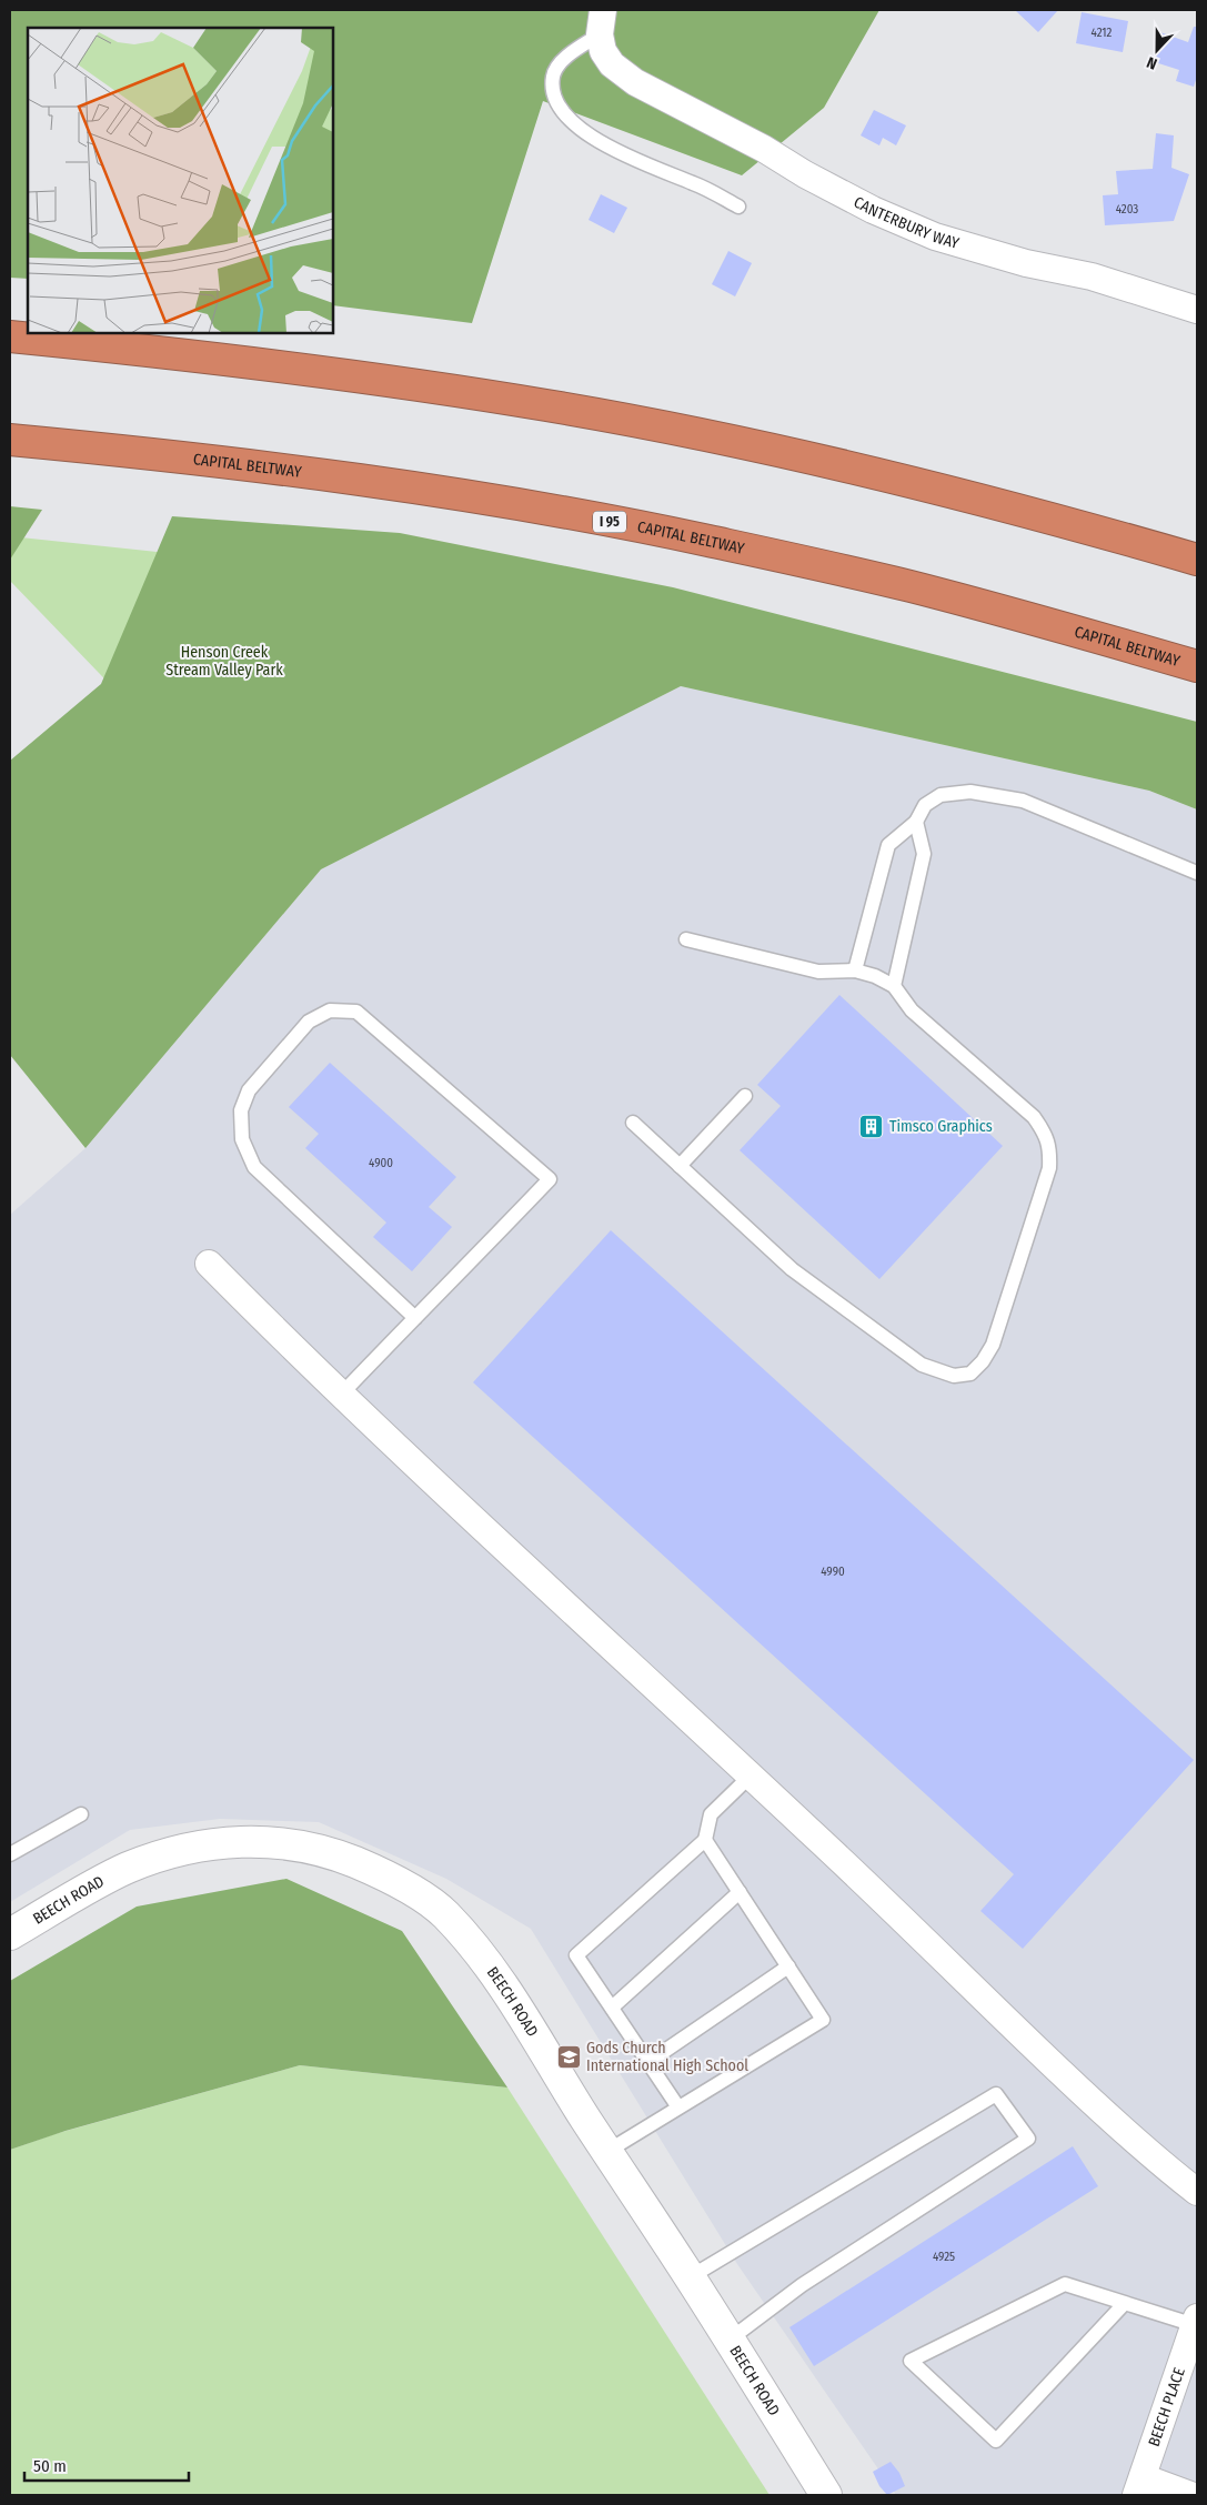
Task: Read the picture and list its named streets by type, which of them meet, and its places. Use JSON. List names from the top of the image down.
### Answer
{
  "streets": {
    "highway": ["CAPITAL BELTWAY", "I 95"],
    "street": ["CANTERBURY WAY", "BEECH ROAD", "BEECH PLACE"]
  },
  "parks": ["Henson Creek Stream Valley Park"],
  "places": {
    "building": ["Timsco Graphics"],
    "school or university": ["Gods Church International High School"]
  },
  "house_numbers": [
    "4212",
    "4203",
    "4900",
    "4990",
    "4925"
  ],
  "scale_bar": "50 m",
  "north": "bottom"
}
